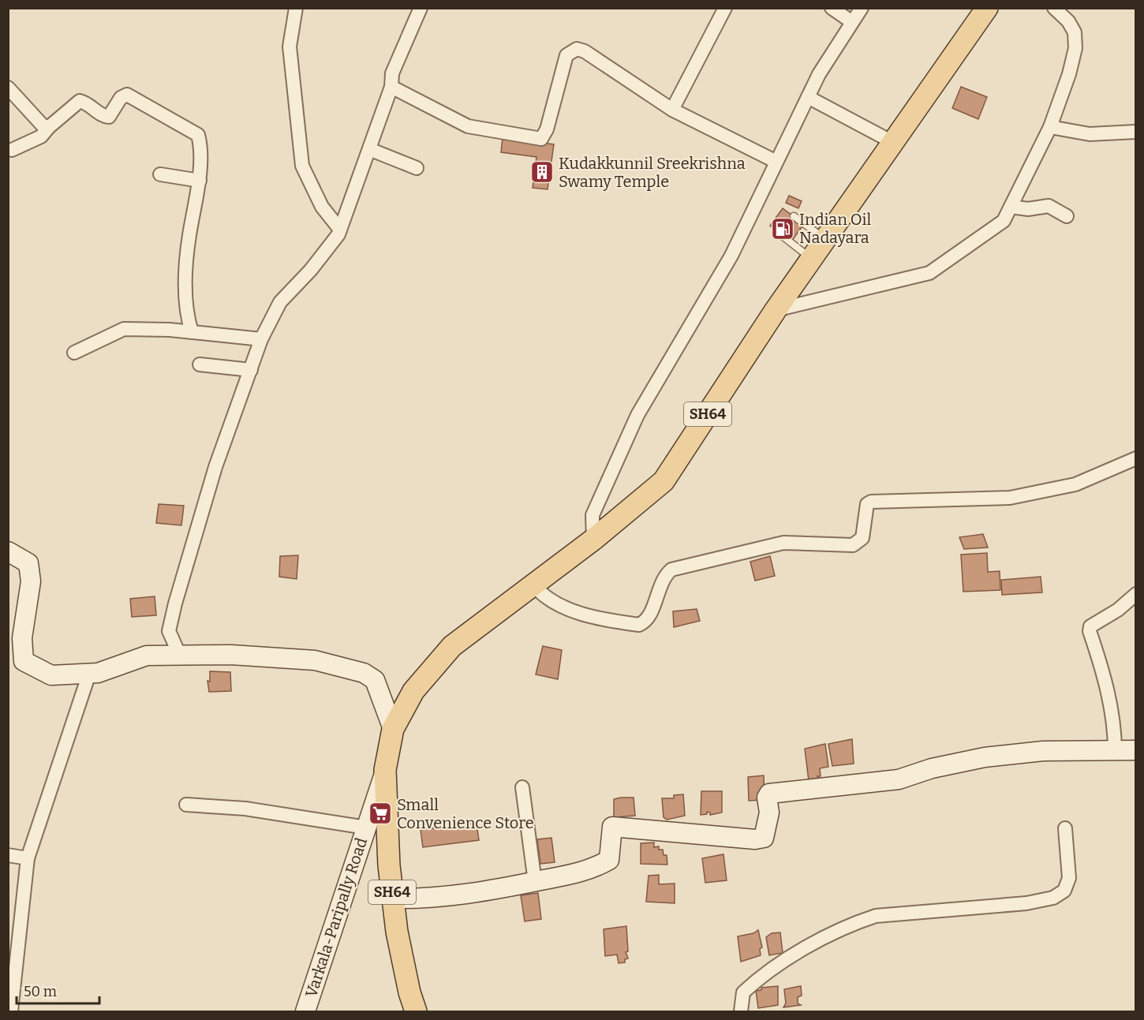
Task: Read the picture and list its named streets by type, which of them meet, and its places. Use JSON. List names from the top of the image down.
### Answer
{
  "streets": {
    "main road": ["SH64", "Varkala-Paripally Road"]
  },
  "crossings": [
    ["SH64", "Varkala-Paripally Road"]
  ],
  "places": {
    "building": ["Kudakkunnil Sreekrishna Swamy Temple"],
    "fuel station": ["Indian Oil Nadayara"],
    "supermarket": ["Small Convenience Store"]
  },
  "scale_bar": "50 m"
}
